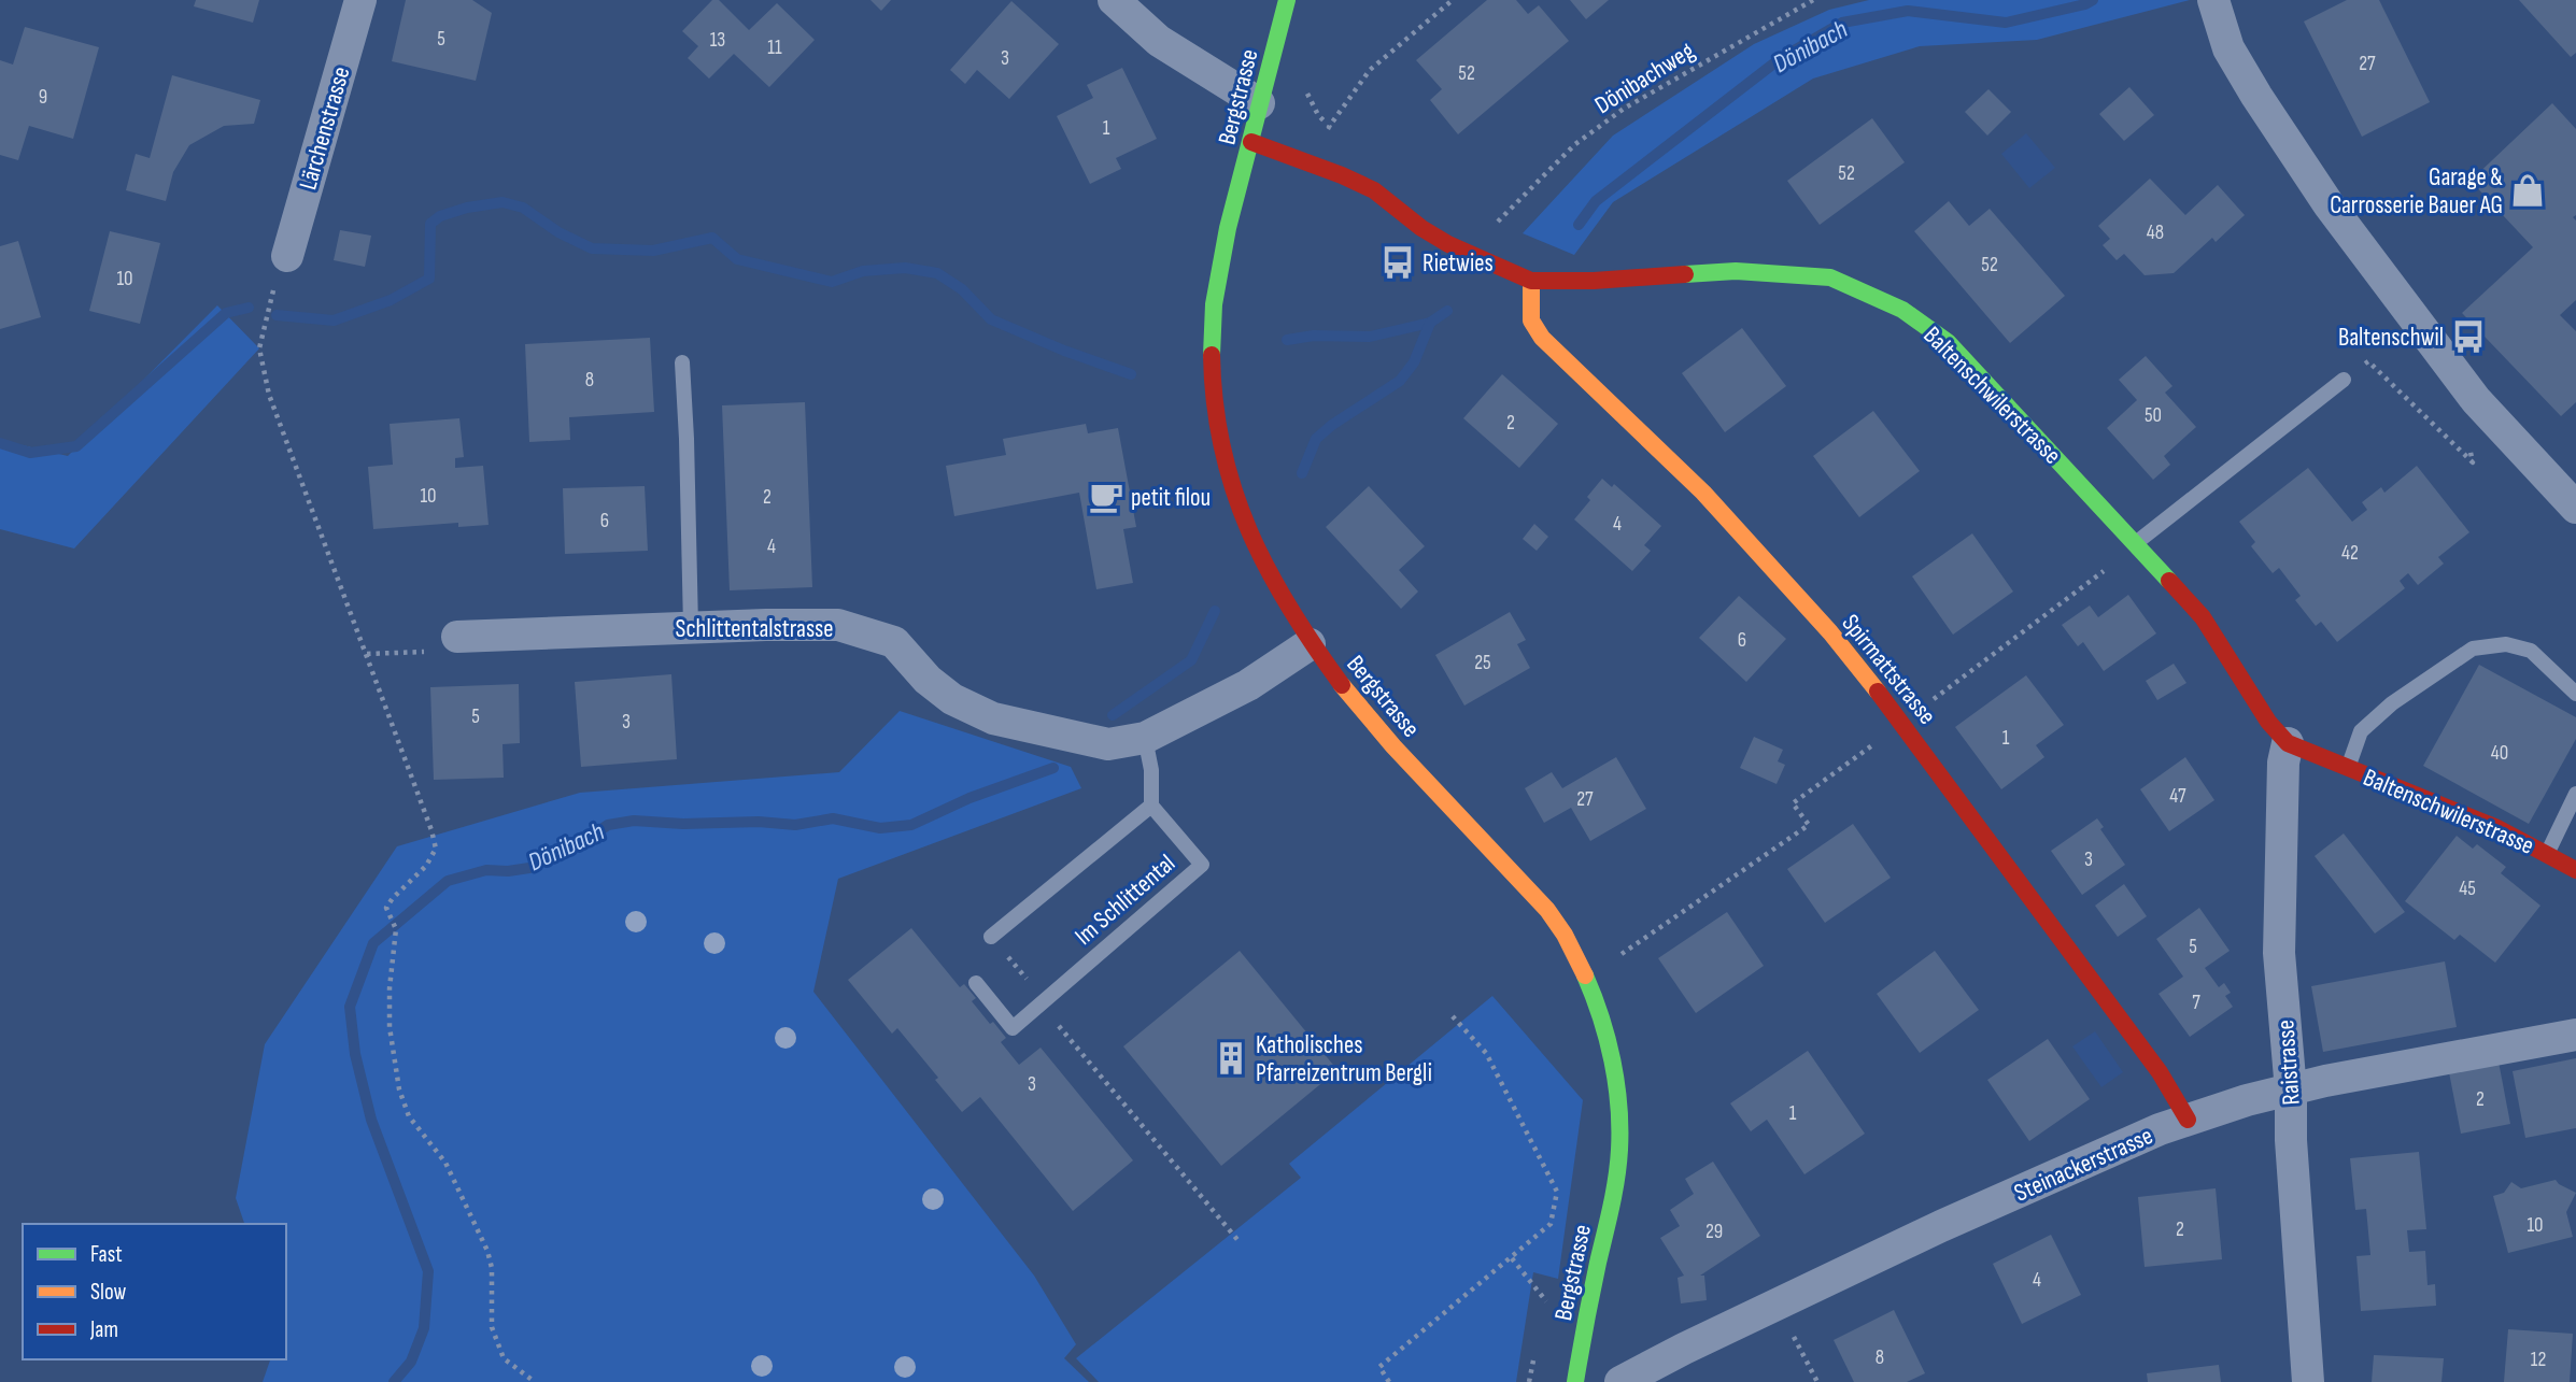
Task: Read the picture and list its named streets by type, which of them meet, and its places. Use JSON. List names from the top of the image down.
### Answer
{
  "streets": {
    "street": [
      "Bergstrasse",
      "Lärchenstrasse",
      "Baltenschwilerstrasse",
      "Schlittentalstrasse",
      "Spirmattstrasse",
      "Raistrasse",
      "Steinackerstrasse"
    ],
    "lane": ["Im Schlittental"],
    "path": ["Dönibachweg"]
  },
  "crossings": [
    ["Bergstrasse", "Baltenschwilerstrasse"],
    ["Bergstrasse", "Schlittentalstrasse"],
    ["Baltenschwilerstrasse", "Spirmattstrasse"],
    ["Baltenschwilerstrasse", "Raistrasse"],
    ["Spirmattstrasse", "Steinackerstrasse"],
    ["Raistrasse", "Steinackerstrasse"]
  ],
  "water": ["Dönibach"],
  "places": {
    "shop": ["Garage & Carrosserie Bauer AG"],
    "bus stop": ["Rietwies", "Baltenschwil"],
    "cafe": ["petit filou"],
    "building": ["Katholisches Pfarreizentrum Bergli"]
  },
  "house_numbers": [
    "5",
    "13",
    "11",
    "3",
    "27",
    "52",
    "9",
    "1",
    "52",
    "48",
    "52",
    "10",
    "8",
    "50",
    "2",
    "10",
    "2",
    "6",
    "4",
    "4",
    "42",
    "6",
    "25",
    "5",
    "3",
    "1",
    "40",
    "47",
    "27",
    "3",
    "45",
    "5",
    "7",
    "3",
    "2",
    "1",
    "10",
    "2",
    "29",
    "4",
    "8",
    "12"
  ],
  "legend": ["Fast", "Slow", "Jam"]
}
